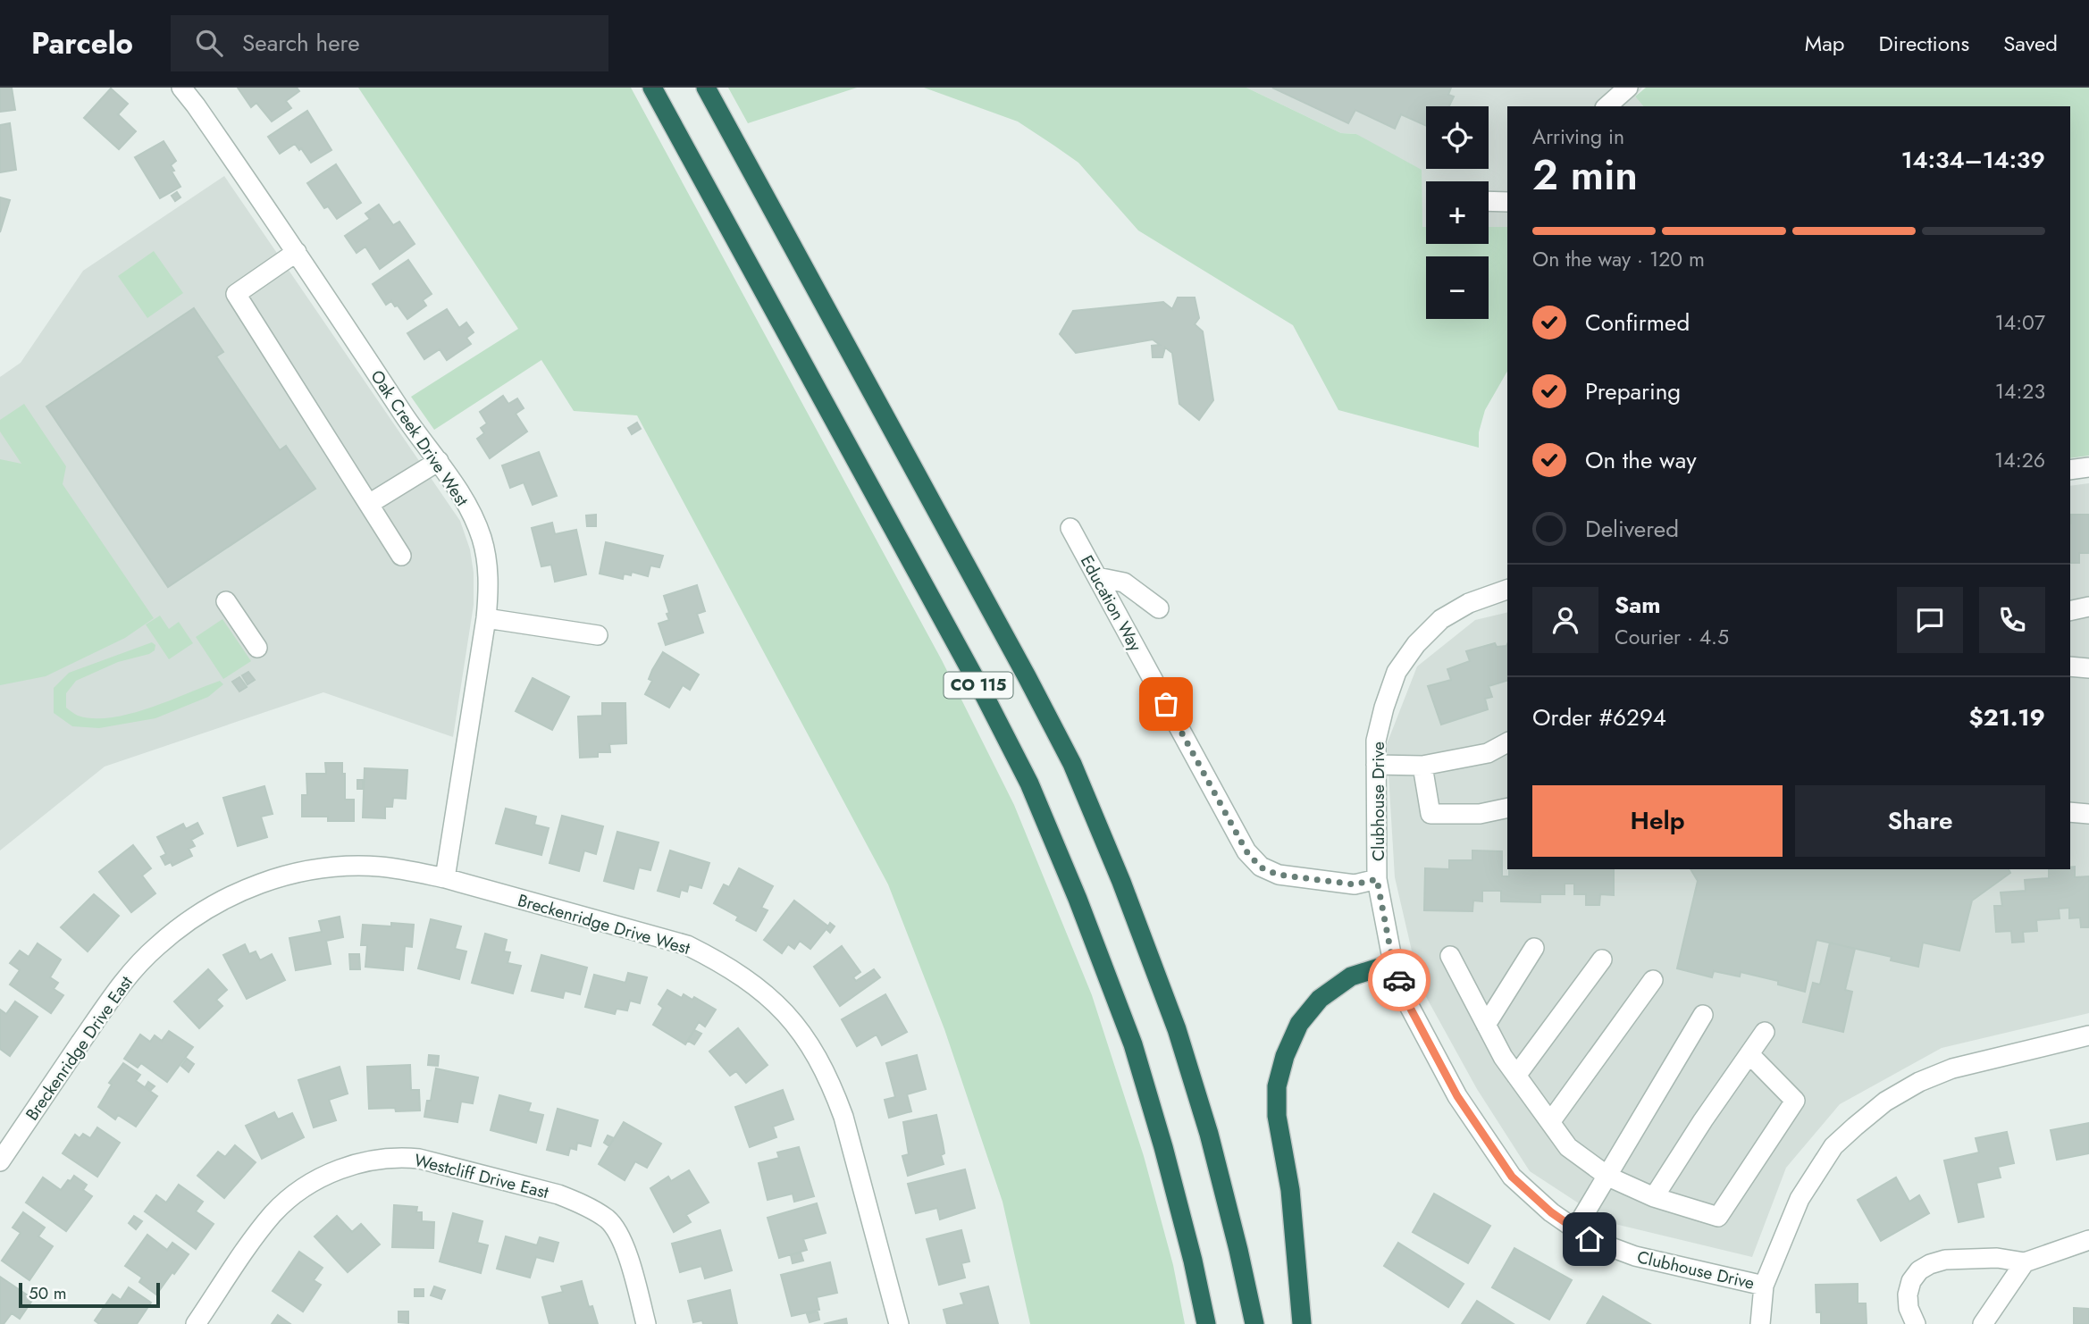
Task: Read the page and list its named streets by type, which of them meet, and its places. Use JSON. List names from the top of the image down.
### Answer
{
  "streets": {
    "highway": ["CO 115"],
    "street": [
      "Oak Creek Drive West",
      "Education Way",
      "Clubhouse Drive",
      "Breckenridge Drive West",
      "Breckenridge Drive East",
      "Westcliff Drive East"
    ]
  },
  "crossings": [
    ["Oak Creek Drive West", "Breckenridge Drive West"],
    ["Oak Creek Drive West", "Breckenridge Drive East"],
    ["Education Way", "Clubhouse Drive"],
    ["Breckenridge Drive West", "Breckenridge Drive East"]
  ],
  "scale_bar": "50 m",
  "page": {
    "header": "Parcelo",
    "search": "Search here",
    "nav": ["Map", "Directions", "Saved"],
    "map_buttons": ["+", "−"],
    "heading": ["2 min", "Arriving in", "14:34–14:39"],
    "panel": [
      "Sam",
      "Courier · 4.5",
      "Order #6294",
      "$21.19"
    ],
    "bar": "On the way · 120 m",
    "list": [
      ["Confirmed", "14:07"],
      ["Preparing", "14:23"],
      ["On the way", "14:26"],
      "Delivered"
    ],
    "buttons": ["Help", "Share"],
    "scale": "50 m"
  }
}
